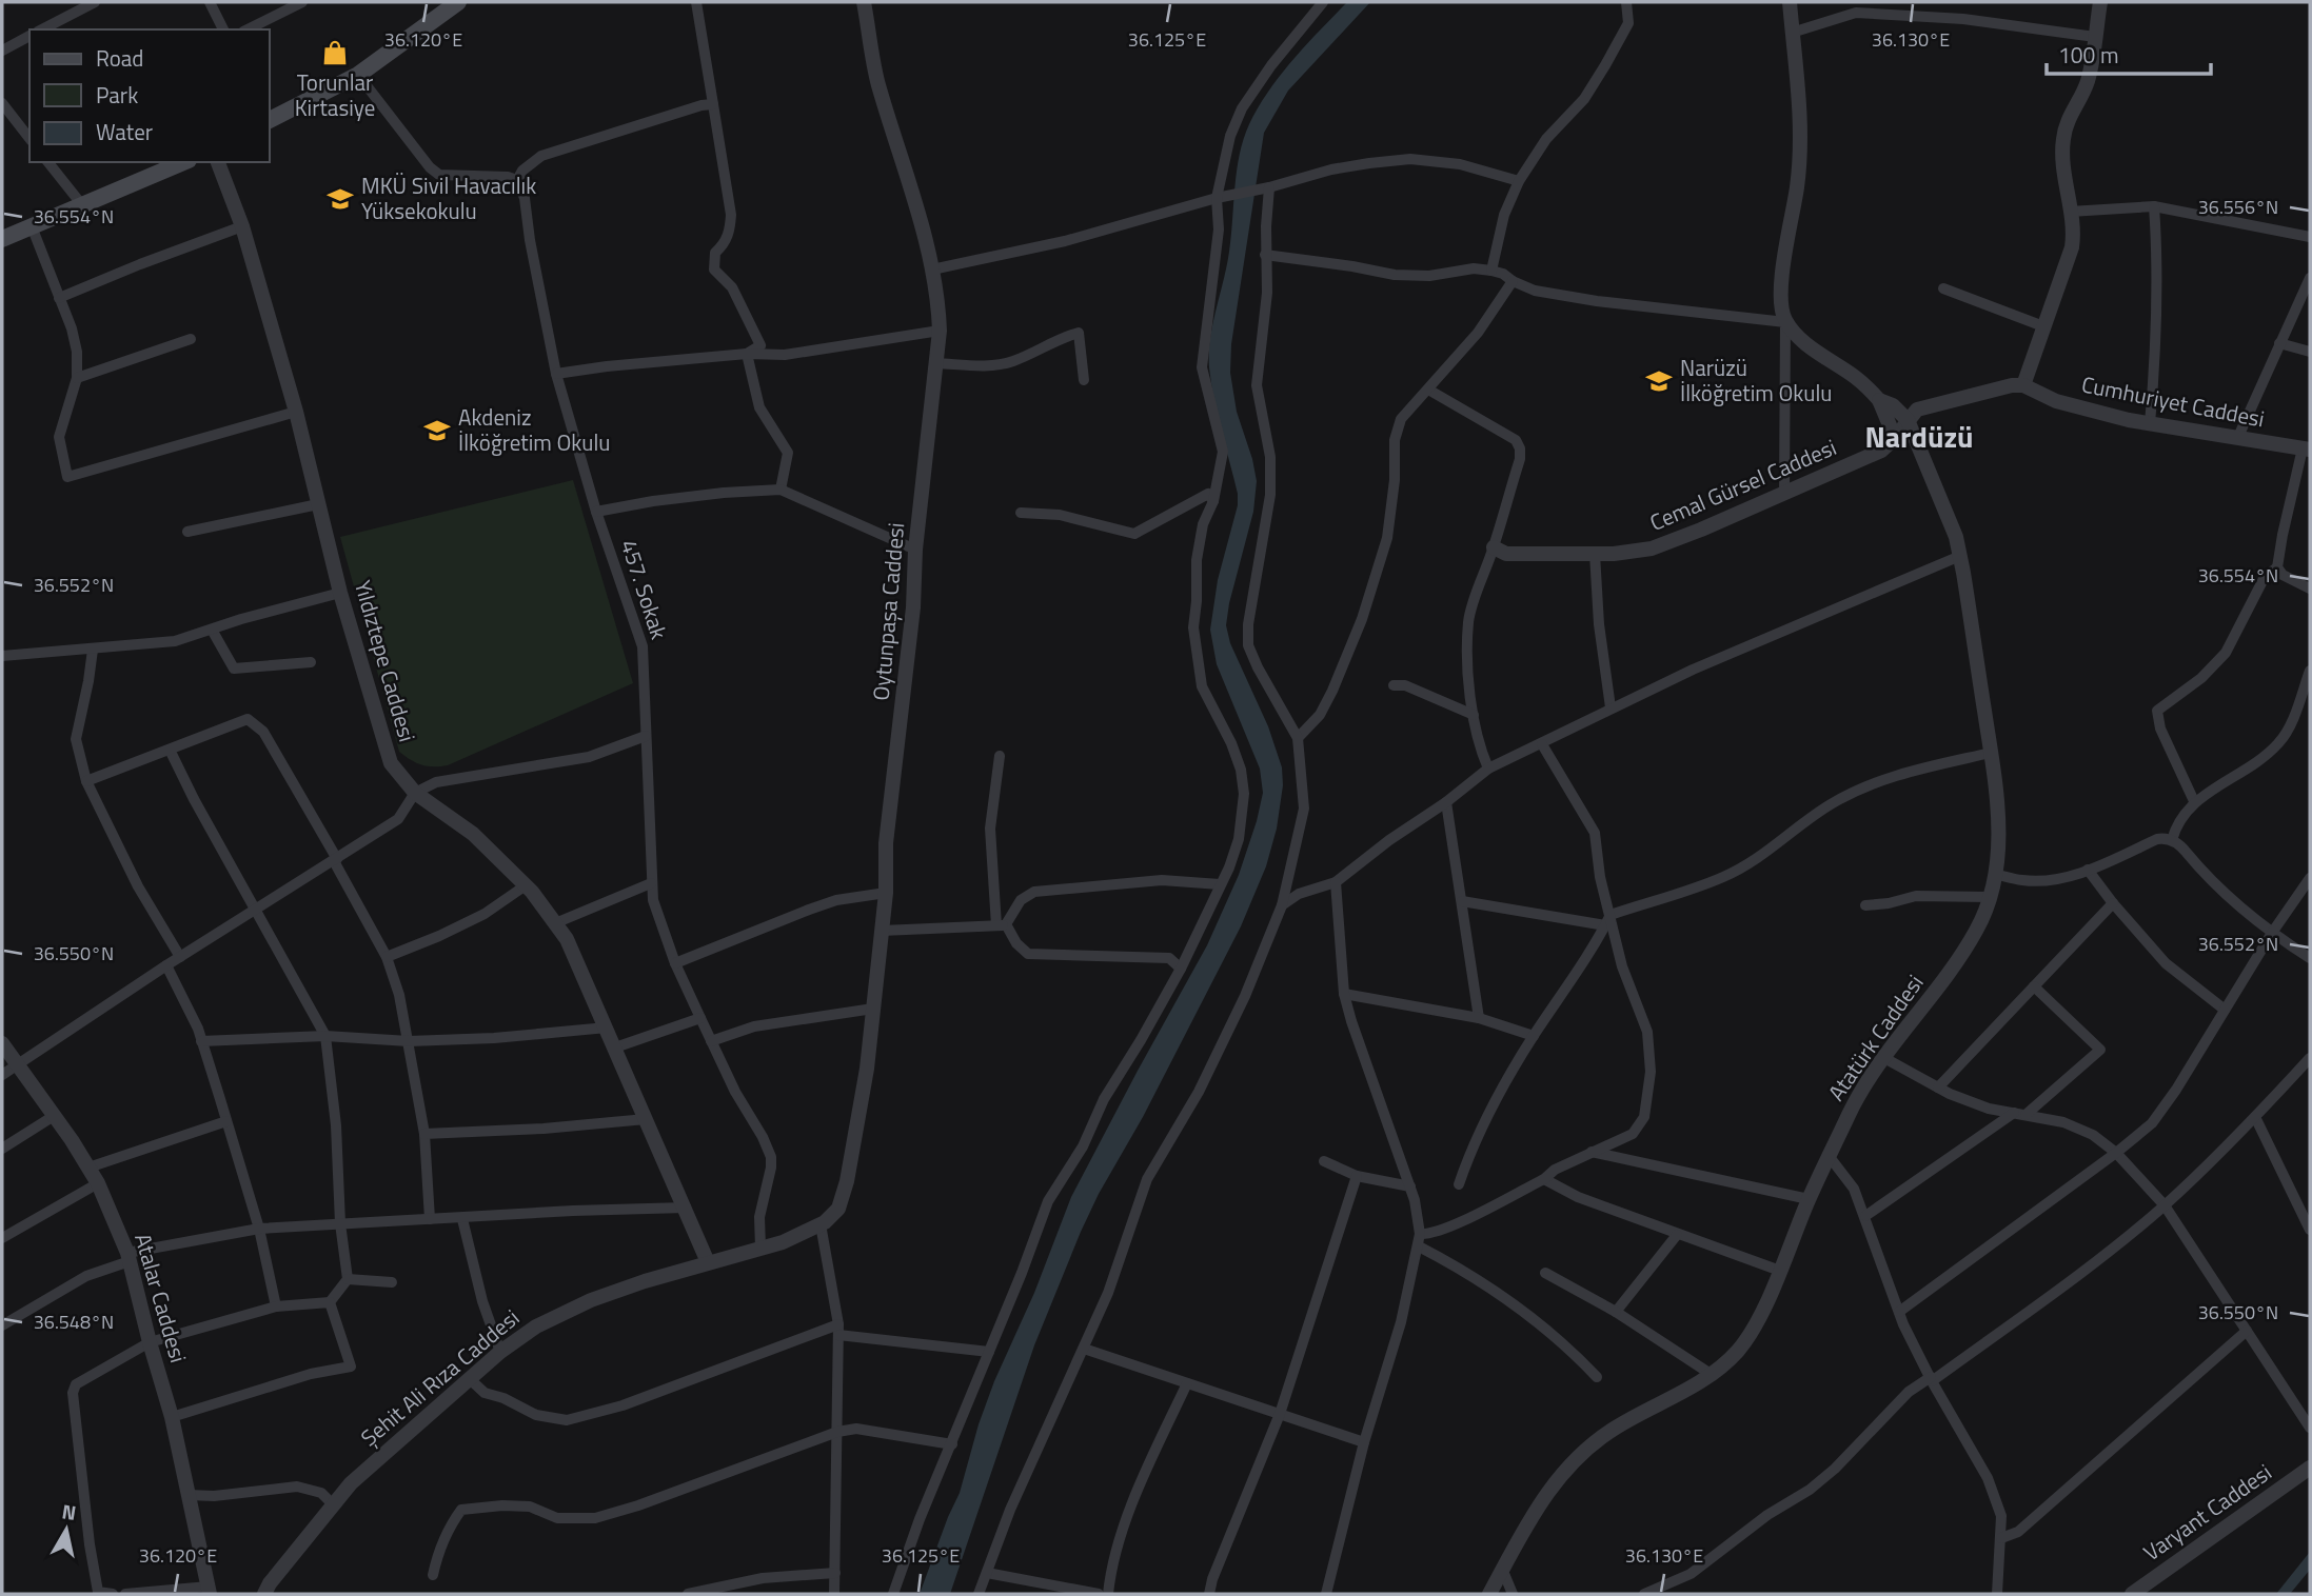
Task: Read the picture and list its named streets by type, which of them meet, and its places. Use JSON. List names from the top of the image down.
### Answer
{
  "streets": {
    "street": [
      "Cumhuriyet Caddesi",
      "Cemal Gürsel Caddesi",
      "457. Sokak",
      "Oytunpaşa Caddesi",
      "Yıldıztepe Caddesi",
      "Atatürk Caddesi",
      "Atalar Caddesi",
      "Şehit Ali Rıza Caddesi",
      "Varyant Caddesi"
    ]
  },
  "crossings": [
    ["Cemal Gürsel Caddesi", "Atatürk Caddesi"],
    ["457. Sokak", "Şehit Ali Rıza Caddesi"],
    ["Oytunpaşa Caddesi", "Şehit Ali Rıza Caddesi"],
    ["Yıldıztepe Caddesi", "Şehit Ali Rıza Caddesi"]
  ],
  "districts": ["Nardüzü"],
  "places": {
    "shop": ["Torunlar Kirtasiye"],
    "school or university": ["MKÜ Sivil Havacılık Yüksekokulu", "Narüzü İlköğretim Okulu", "Akdeniz İlköğretim Okulu"]
  },
  "legend": ["Road", "Park", "Water"],
  "scale_bar": "100 m",
  "north": "top",
  "coordinates": [
    "36.120°E",
    "36.125°E",
    "36.130°E",
    "36.556°N",
    "36.554°N",
    "36.552°N",
    "36.550°N",
    "36.548°N"
  ]
}
